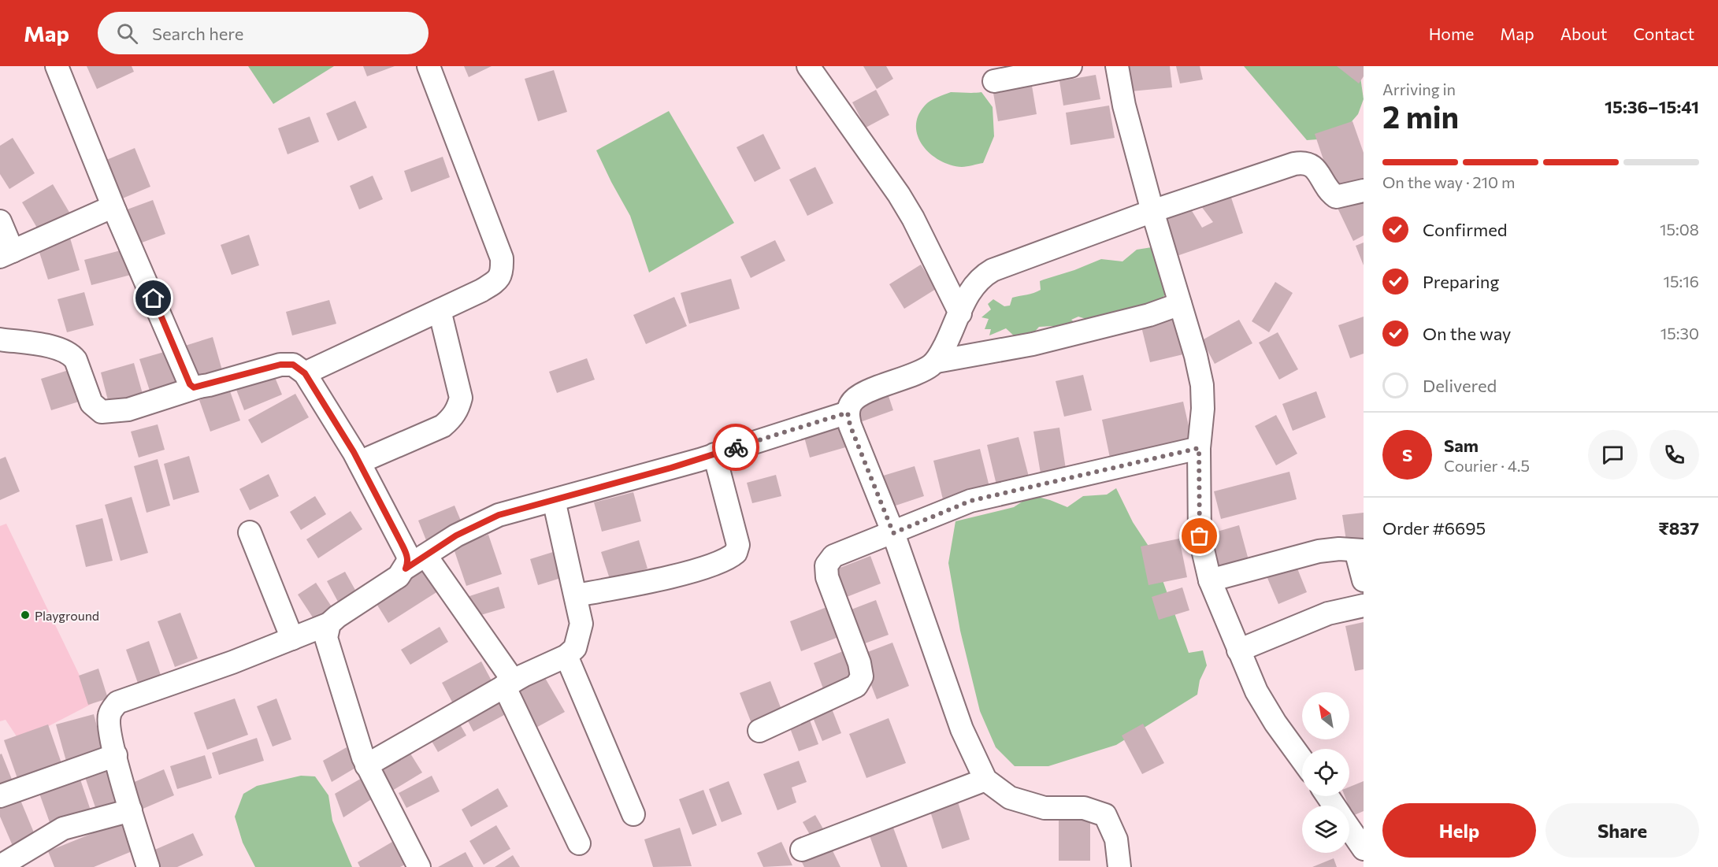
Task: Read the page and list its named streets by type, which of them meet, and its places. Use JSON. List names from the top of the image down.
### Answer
{
  "places": ["Playground"],
  "north": "top left",
  "page": {
    "header": "Map",
    "search": "Search here",
    "nav": [
      "Home",
      "Map",
      "About",
      "Contact"
    ],
    "heading": ["2 min", "Arriving in", "15:36–15:41"],
    "panel": [
      "Sam",
      "Courier · 4.5",
      "Order #6695",
      "₹837"
    ],
    "bar": "On the way · 210 m",
    "list": [
      ["Confirmed", "15:08"],
      ["Preparing", "15:16"],
      ["On the way", "15:30"],
      "Delivered"
    ],
    "round": "S",
    "buttons": ["Help", "Share"]
  }
}
